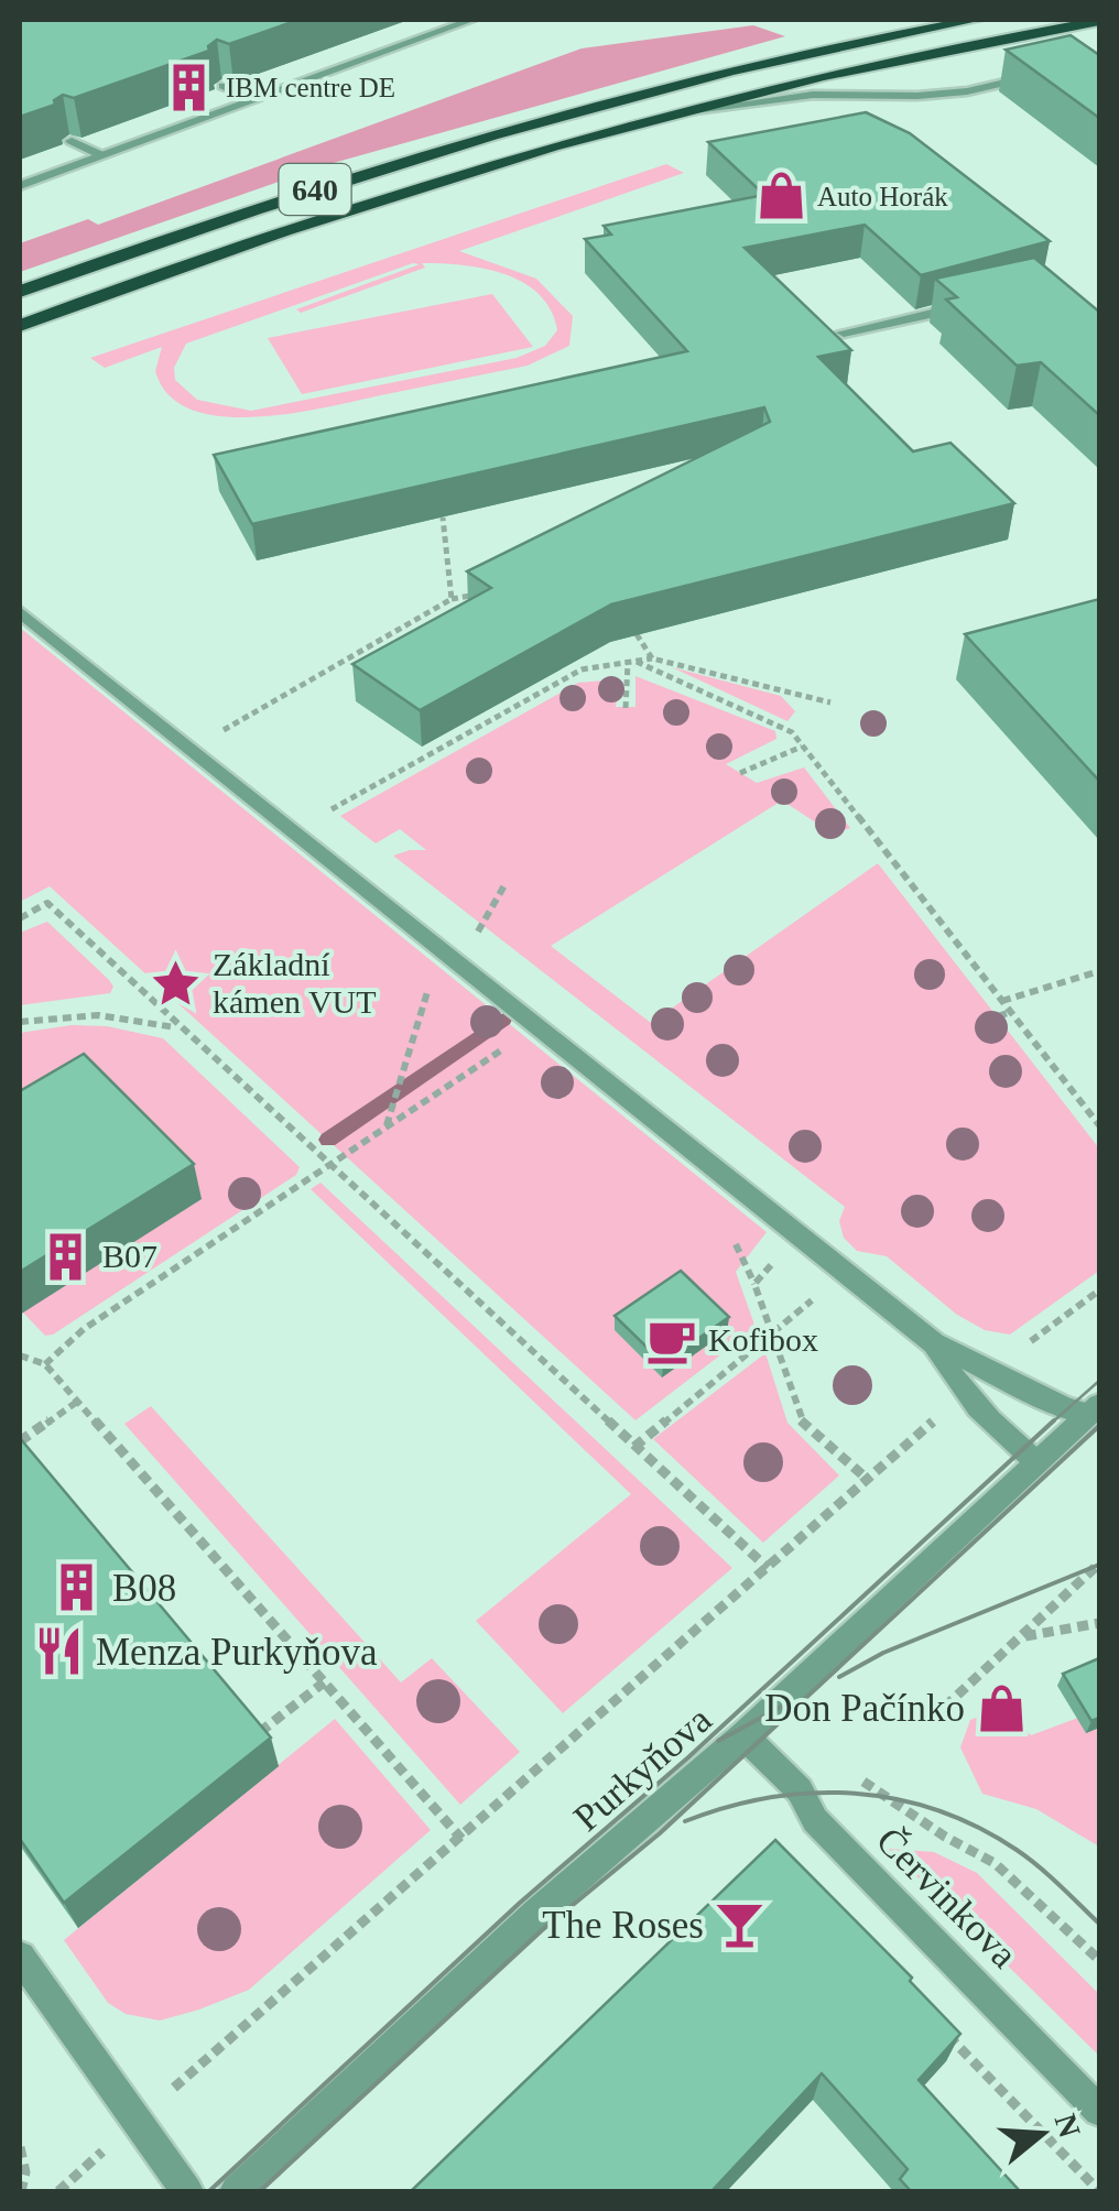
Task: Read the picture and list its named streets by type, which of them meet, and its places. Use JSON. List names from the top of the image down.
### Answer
{
  "streets": {
    "highway": ["640"],
    "street": ["Purkyňova", "Červinkova"]
  },
  "crossings": [
    ["Purkyňova", "Červinkova"]
  ],
  "places": {
    "building": ["IBM centre DE", "B07", "B08"],
    "shop": ["Auto Horák", "Don Pačínko"],
    "place": ["Základní kámen VUT"],
    "cafe": ["Kofibox"],
    "restaurant": ["Menza Purkyňova"],
    "bar": ["The Roses"]
  },
  "north": "right"
}
